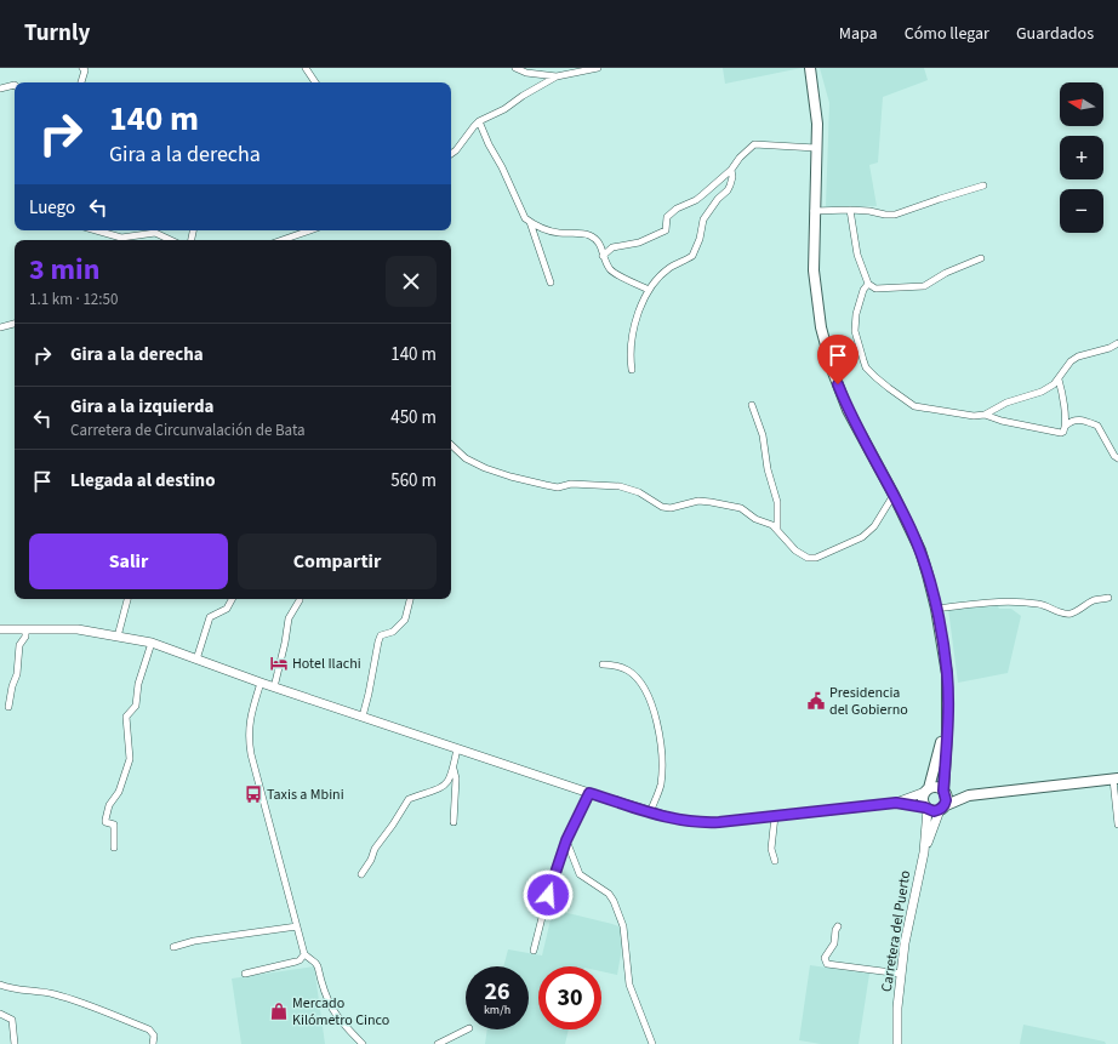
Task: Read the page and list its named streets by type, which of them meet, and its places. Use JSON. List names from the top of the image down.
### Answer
{
  "streets": {
    "main road": ["Carretera del Puerto"]
  },
  "places": {
    "hotel": ["Hotel Ilachi"],
    "public building": ["Presidencia del Gobierno"],
    "bus stop": ["Taxis a Mbini"],
    "shop": ["Mercado Kilómetro Cinco"]
  },
  "north": "left",
  "page": {
    "header": "Turnly",
    "nav": ["Mapa", "Cómo llegar", "Guardados"],
    "map_buttons": ["+", "−"],
    "turn": ["140 m", "Gira a la derecha"],
    "then": "Luego",
    "heading": ["3 min", "1.1 km · 12:50"],
    "list": [
      {
        "name": "Gira a la derecha",
        "value": "140 m"
      },
      {
        "name": "Gira a la izquierda",
        "note": "Carretera de Circunvalación de Bata",
        "value": "450 m"
      },
      {
        "name": "Llegada al destino",
        "value": "560 m"
      }
    ],
    "buttons": ["Salir", "Compartir"],
    "speed": "26 km/h",
    "limit": "30"
  }
}
